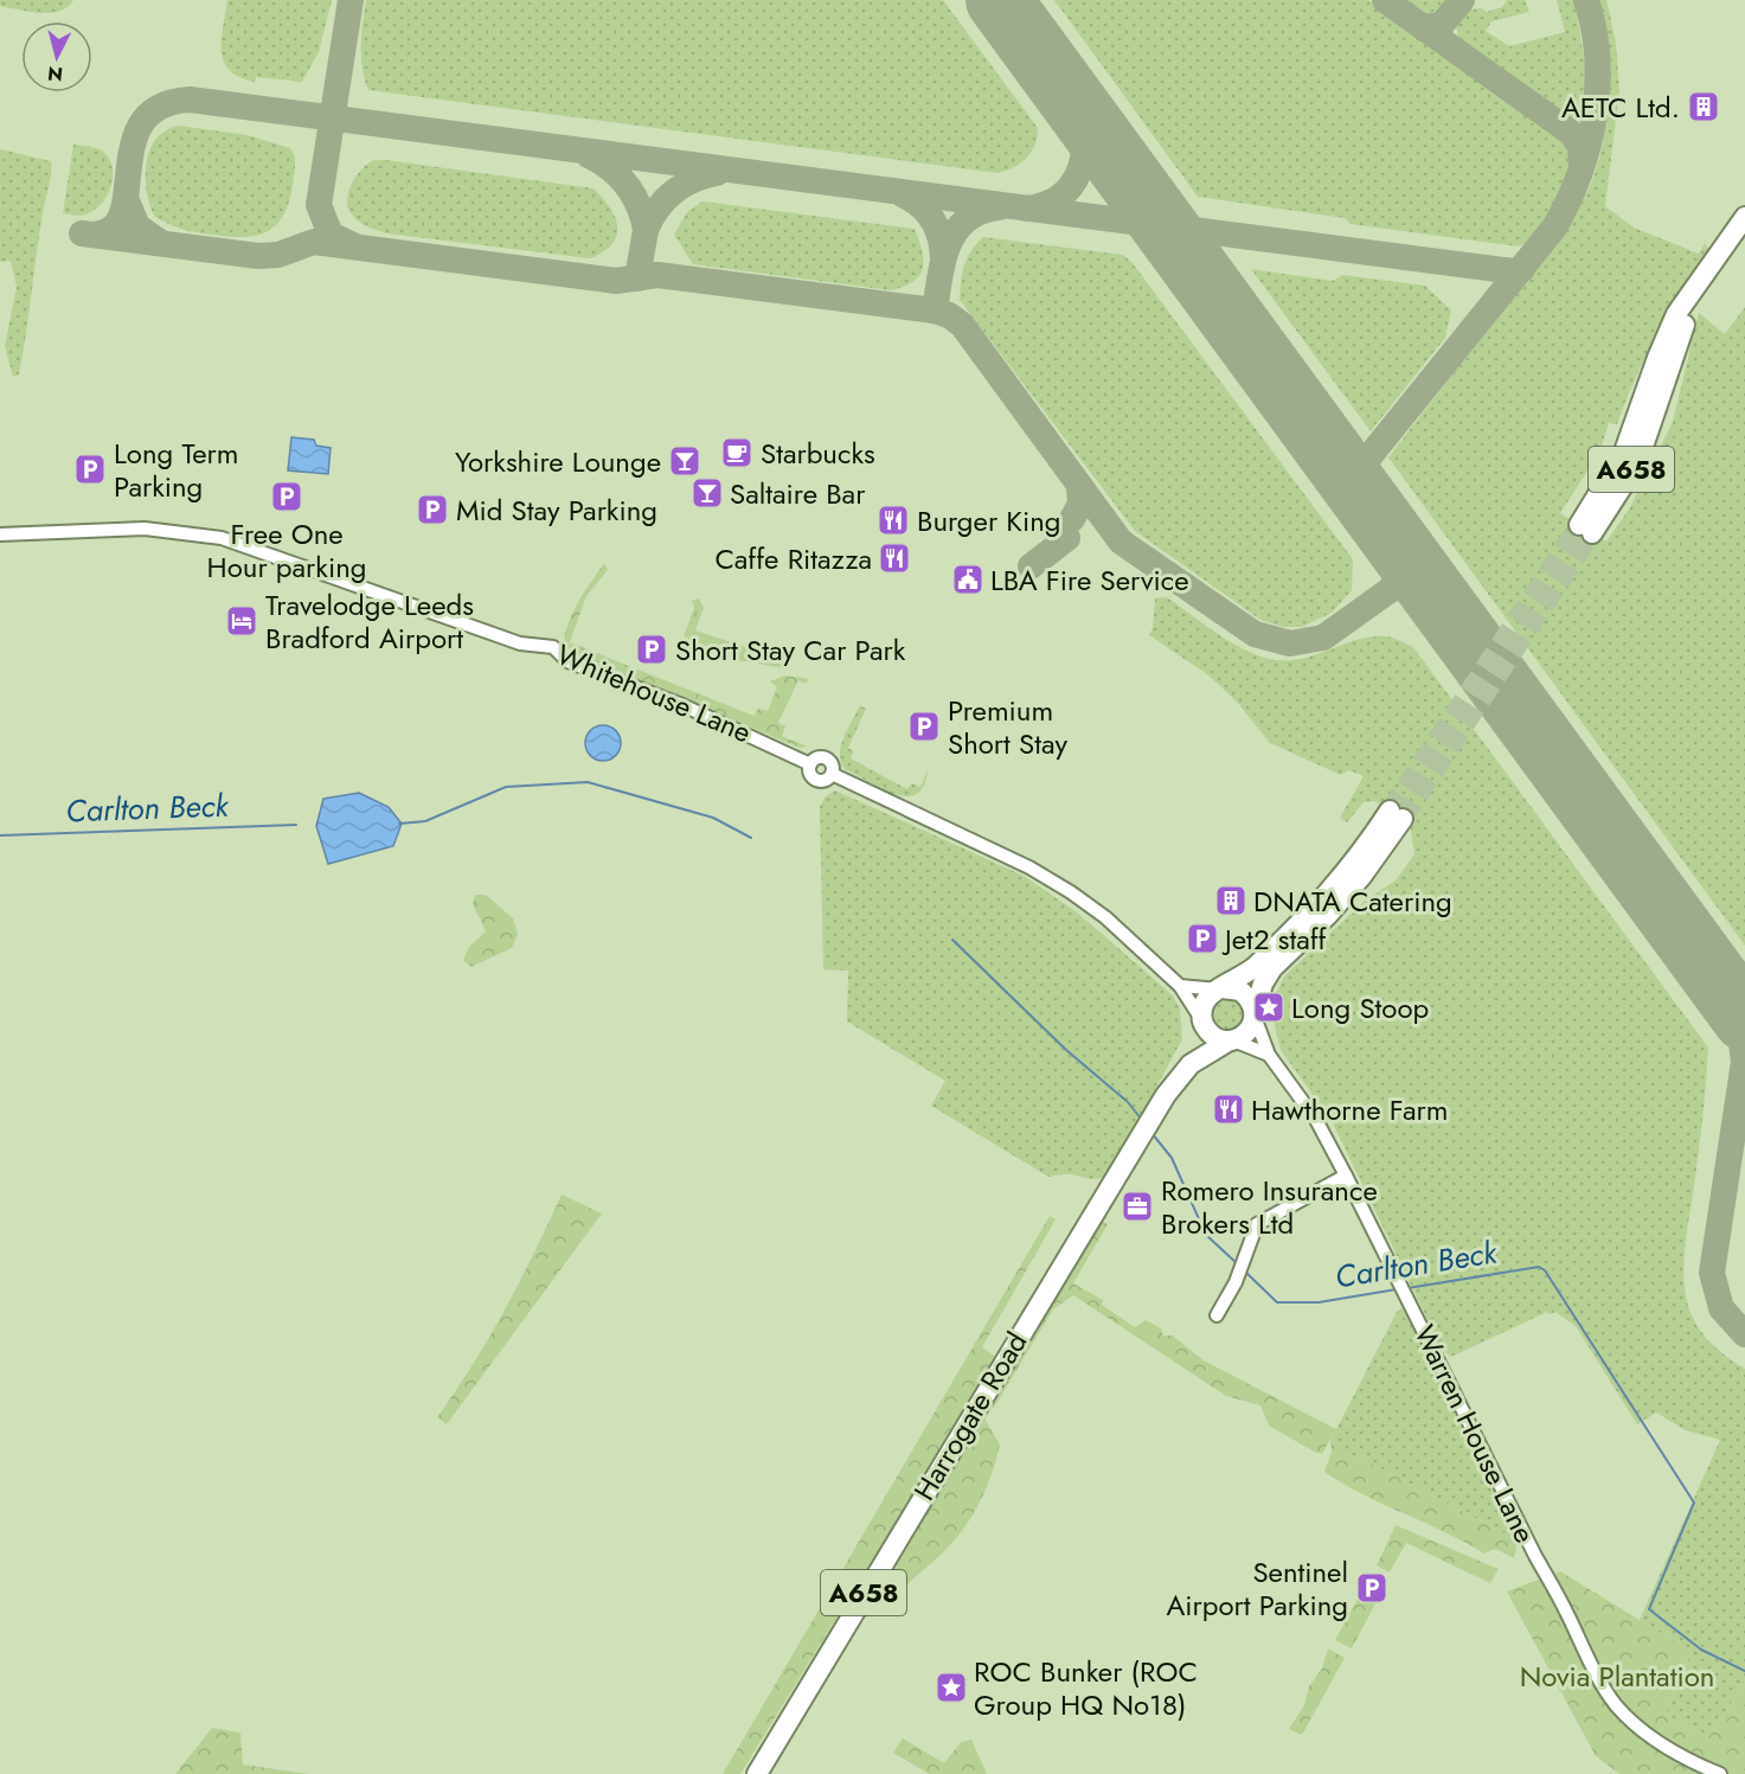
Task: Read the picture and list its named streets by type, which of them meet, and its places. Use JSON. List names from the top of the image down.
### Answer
{
  "streets": {
    "highway": ["A658", "Harrogate Road"],
    "street": ["Whitehouse Lane", "Warren House Lane"]
  },
  "crossings": [
    ["Harrogate Road", "Warren House Lane"]
  ],
  "water": ["Carlton Beck"],
  "parks": ["Novia Plantation"],
  "places": {
    "building": ["AETC Ltd.", "DNATA Catering"],
    "cafe": ["Starbucks"],
    "bar": ["Yorkshire Lounge", "Saltaire Bar"],
    "parking": [
      "Long Term Parking",
      "Free One Hour parking",
      "Mid Stay Parking",
      "Short Stay Car Park",
      "Premium Short Stay",
      "Jet2 staff",
      "Sentinel Airport Parking"
    ],
    "restaurant": ["Burger King", "Caffe Ritazza", "Hawthorne Farm"],
    "public building": ["LBA Fire Service"],
    "hotel": ["Travelodge Leeds Bradford Airport"],
    "place": ["Long Stoop", "ROC Bunker (ROC Group HQ No18)"],
    "office": ["Romero Insurance Brokers Ltd"]
  },
  "north": "bottom"
}
